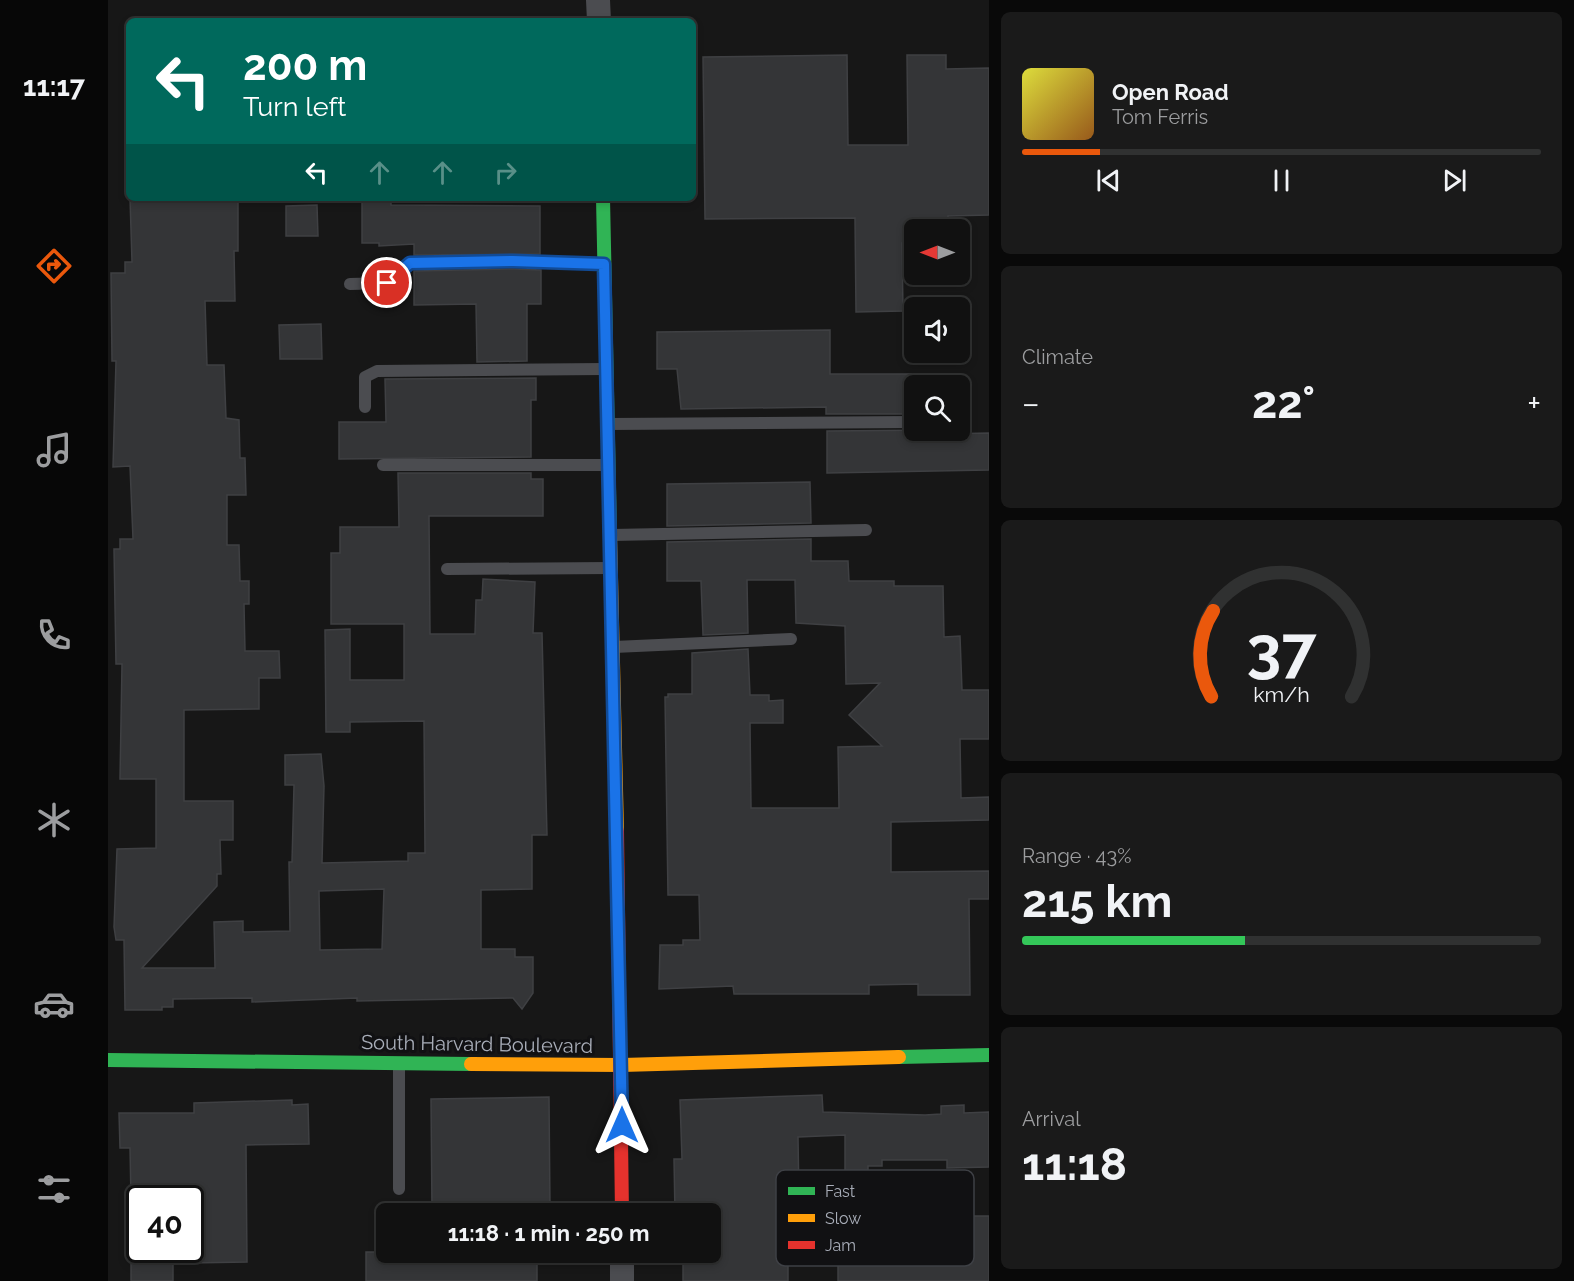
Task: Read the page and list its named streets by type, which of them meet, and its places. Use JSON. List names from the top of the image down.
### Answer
{
  "streets": {
    "street": ["South Harvard Boulevard"]
  },
  "legend": ["Fast", "Slow", "Jam"],
  "north": "left",
  "page": {
    "tabs": "11:17",
    "turn": ["200 m", "Turn left"],
    "song": ["Open Road", "Tom Ferris"],
    "tile": [
      "Climate",
      ["Range · 43%", "215 km"],
      ["Arrival", "11:18"]
    ],
    "heat": ["−", "22°", "+"],
    "limit": "40",
    "trip": "11:18 · 1 min · 250 m",
    "gauge": ["37", "km/h"]
  }
}
